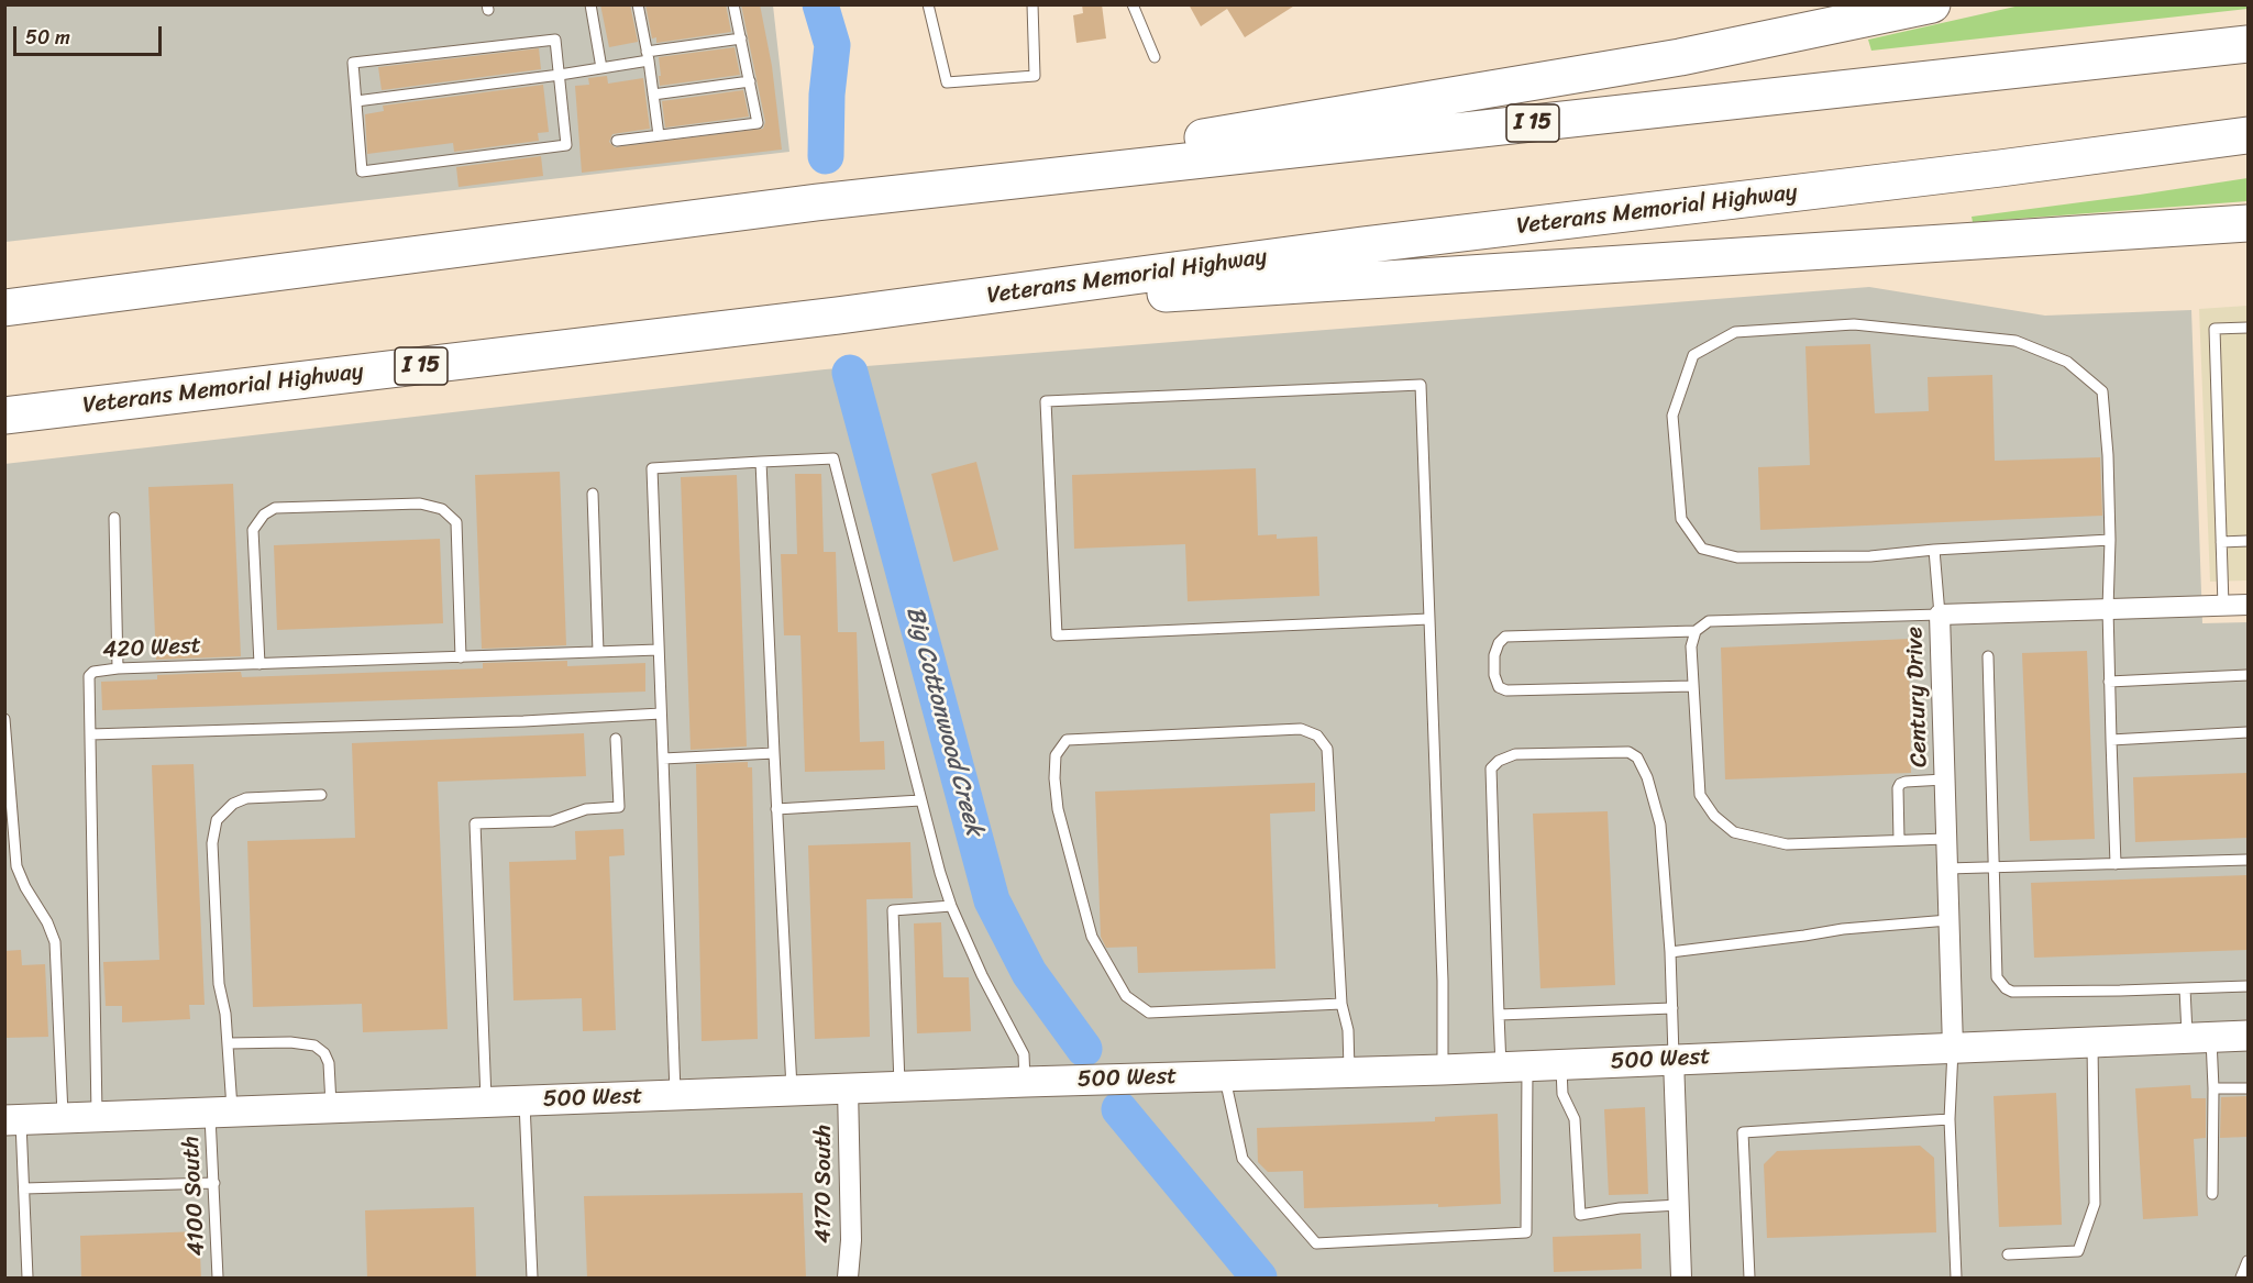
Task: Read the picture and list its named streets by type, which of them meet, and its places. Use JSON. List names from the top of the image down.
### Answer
{
  "streets": {
    "highway": ["I 15", "Veterans Memorial Highway"],
    "main road": ["500 West"],
    "street": ["Century Drive", "4170 South"],
    "lane": ["420 West", "4100 South"]
  },
  "crossings": [
    ["420 West", "500 West"],
    ["Century Drive", "500 West"],
    ["500 West", "4170 South"],
    ["500 West", "4100 South"]
  ],
  "water": ["Big Cottonwood Creek"],
  "scale_bar": "50 m"
}
